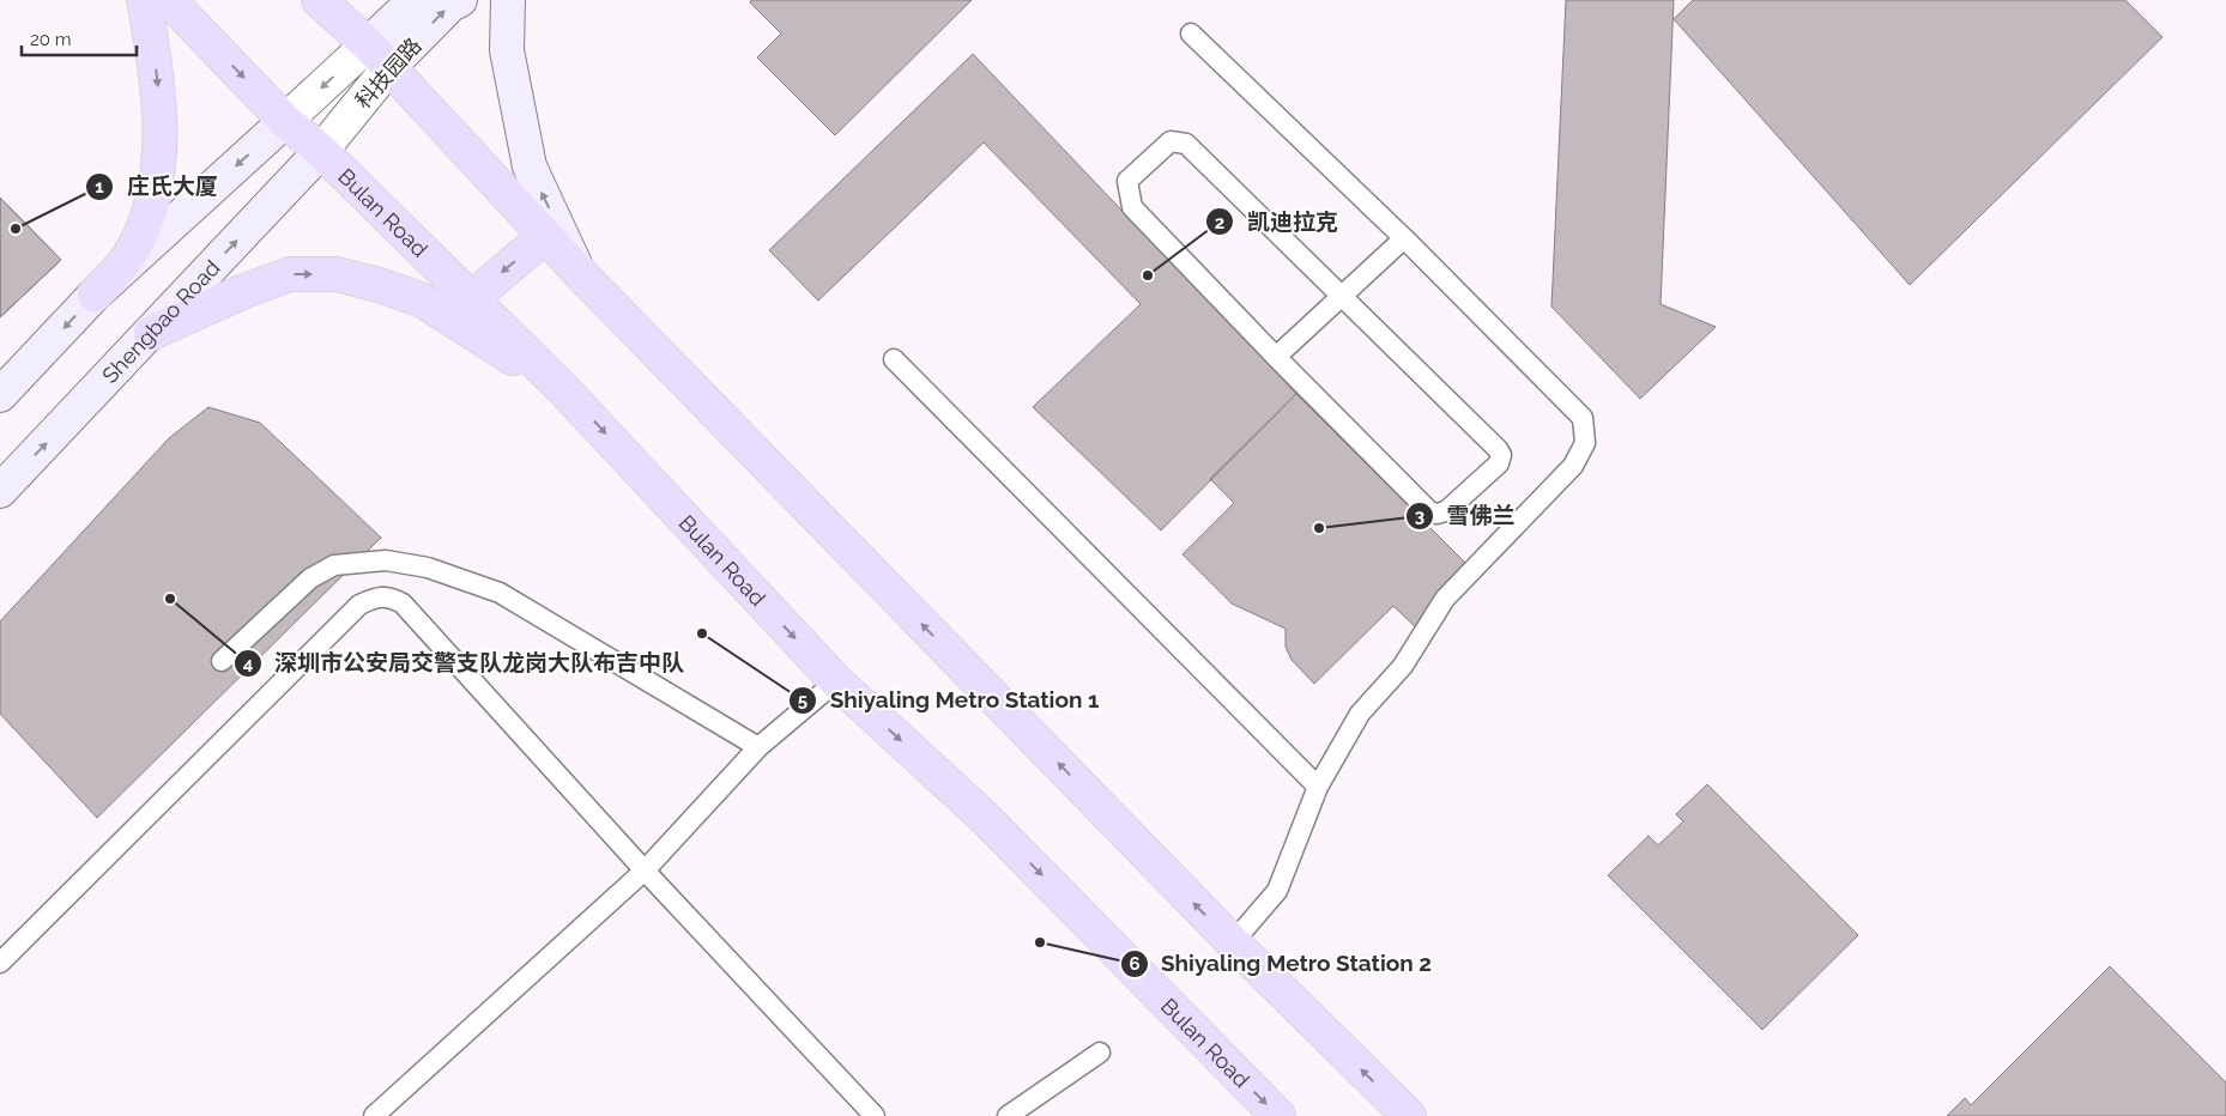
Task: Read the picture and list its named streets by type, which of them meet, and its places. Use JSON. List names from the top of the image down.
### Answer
{
  "streets": {
    "main road": ["科技园路", "Bulan Road", "Shengbao Road"]
  },
  "crossings": [
    ["科技园路", "Bulan Road"],
    ["科技园路", "Shengbao Road"],
    ["Bulan Road", "Shengbao Road"]
  ],
  "places": [
    "庄氏大厦",
    "凯迪拉克",
    "雪佛兰",
    "深圳市公安局交警支队龙岗大队布吉中队",
    "Shiyaling Metro Station 1",
    "Shiyaling Metro Station 2"
  ],
  "scale_bar": "20 m"
}
